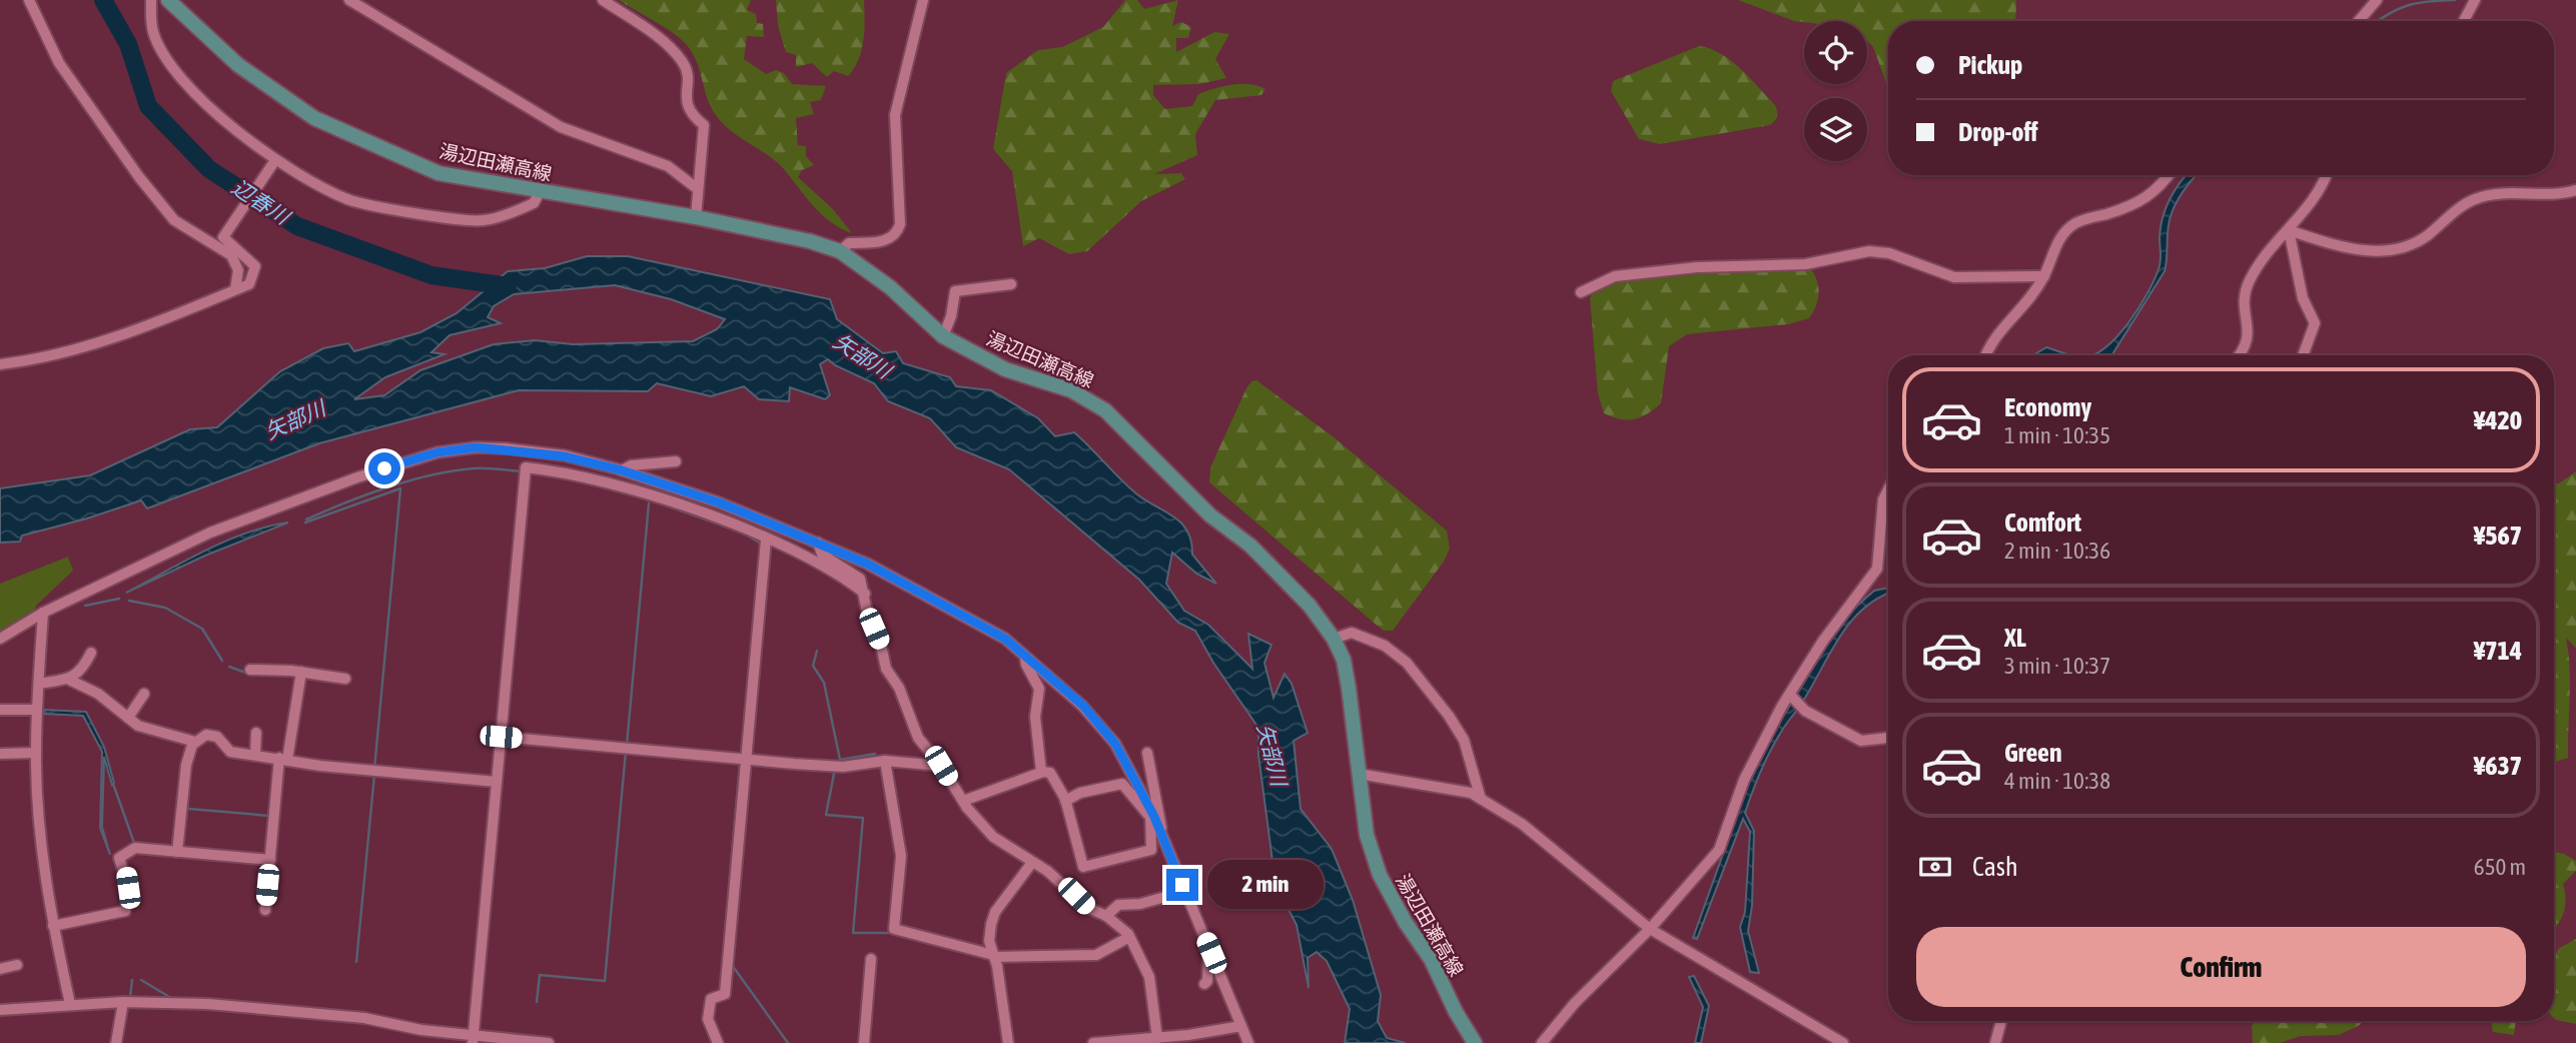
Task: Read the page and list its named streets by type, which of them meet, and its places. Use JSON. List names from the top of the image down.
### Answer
{
  "streets": {
    "main road": ["湯辺田瀬高線"]
  },
  "water": ["辺春川", "矢部川"],
  "page": {
    "banner": ["Pickup", "Drop-off"],
    "list": [
      {
        "name": "Economy",
        "note": "1 min · 10:35",
        "value": "¥420"
      },
      {
        "name": "Comfort",
        "note": "2 min · 10:36",
        "value": "¥567"
      },
      {
        "name": "XL",
        "note": "3 min · 10:37",
        "value": "¥714"
      },
      {
        "name": "Green",
        "note": "4 min · 10:38",
        "value": "¥637"
      }
    ],
    "pay": ["Cash", "650 m"],
    "bubble": "2 min",
    "buttons": "Confirm"
  }
}
